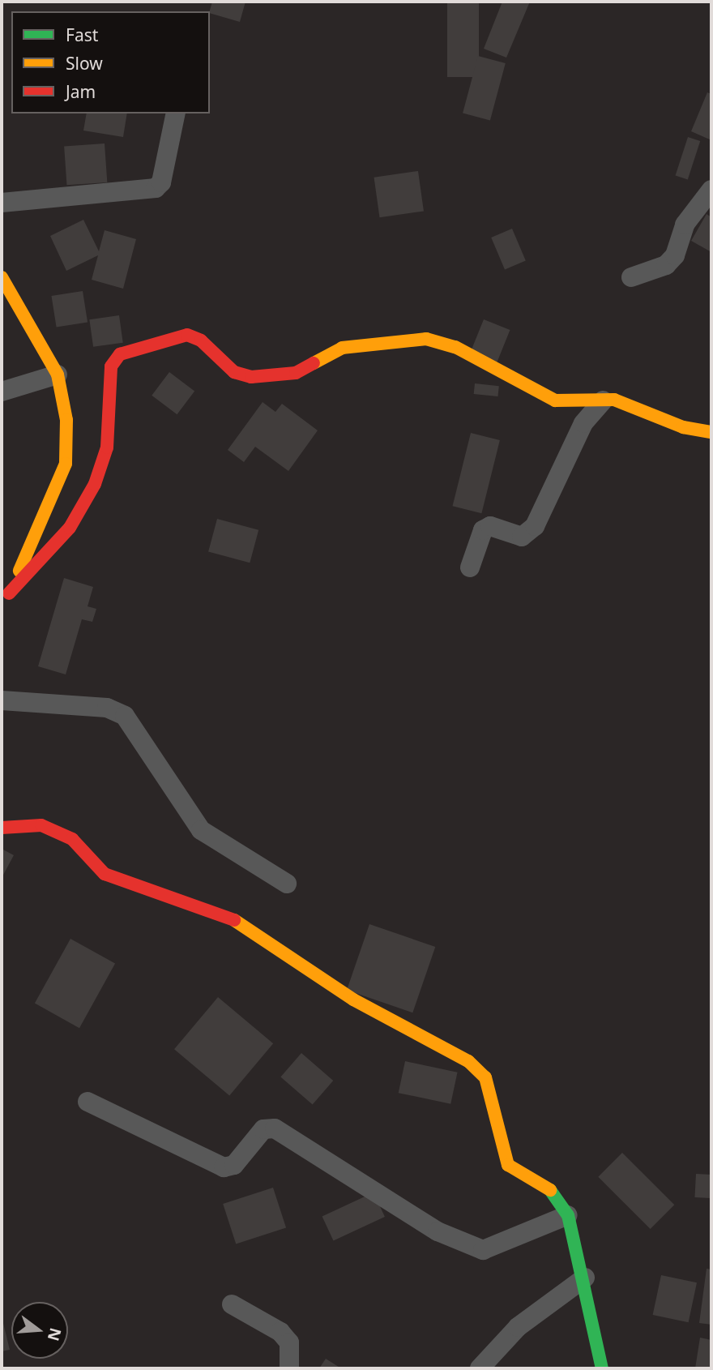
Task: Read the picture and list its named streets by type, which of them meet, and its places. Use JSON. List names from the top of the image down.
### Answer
{
  "legend": ["Fast", "Slow", "Jam"],
  "north": "right"
}
